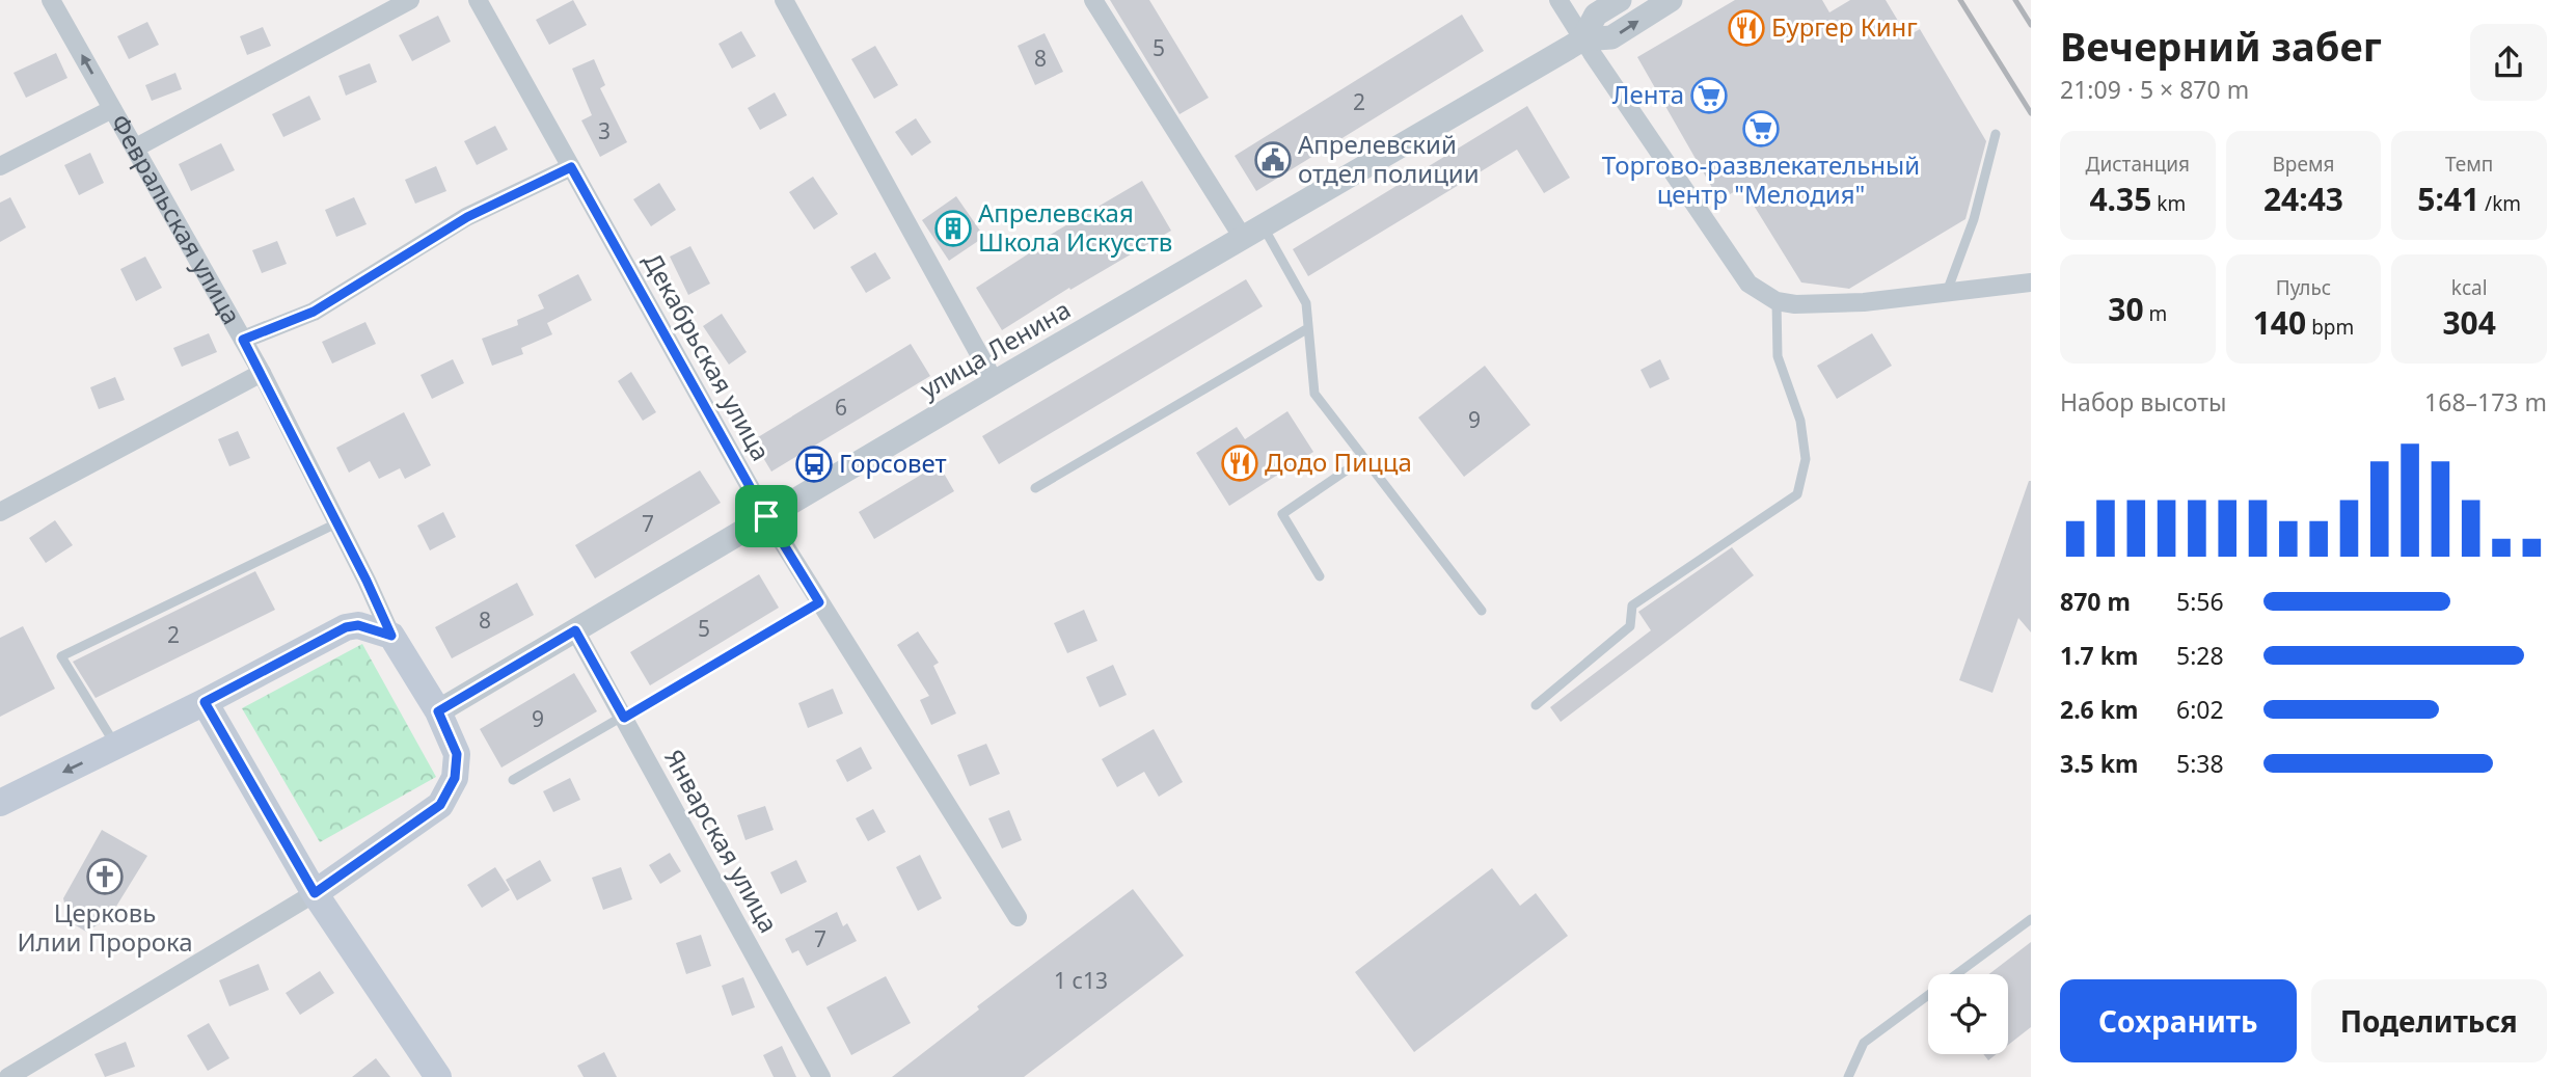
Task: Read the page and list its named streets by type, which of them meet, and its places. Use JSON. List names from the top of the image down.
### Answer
{
  "streets": {
    "street": [
      "Февральская улица",
      "улица Ленина",
      "Декабрьская улица",
      "Январская улица"
    ]
  },
  "crossings": [
    ["улица Ленина", "Декабрьская улица"],
    ["улица Ленина", "Январская улица"]
  ],
  "places": {
    "restaurant": ["Бургер Кинг", "Додо Пицца"],
    "supermarket": ["Лента", "Торгово-развлекательный центр \"Мелодия\""],
    "public building": ["Апрелевский отдел полиции"],
    "building": ["Апрелевская Школа Искусств"],
    "bus stop": ["Горсовет"],
    "church": ["Церковь Илии Пророка"]
  },
  "house_numbers": [
    "5",
    "8",
    "2",
    "3",
    "6",
    "9",
    "7",
    "8",
    "5",
    "2",
    "9",
    "7",
    "1 с13"
  ],
  "page": {
    "heading": ["Вечерний забег", "21:09 · 5 × 870 m"],
    "stats": [
      ["Дистанция", "4.35 km"],
      ["Время", "24:43"],
      ["Темп", "5:41 /km"],
      ["30 m"],
      ["Пульс", "140 bpm"],
      ["kcal", "304"]
    ],
    "chart": ["Набор высоты", "168–173 m"],
    "list": [
      {
        "name": "870 m",
        "note": "5:56"
      },
      {
        "name": "1.7 km",
        "note": "5:28"
      },
      {
        "name": "2.6 km",
        "note": "6:02"
      },
      {
        "name": "3.5 km",
        "note": "5:38"
      }
    ],
    "buttons": ["Сохранить", "Поделиться"]
  }
}
